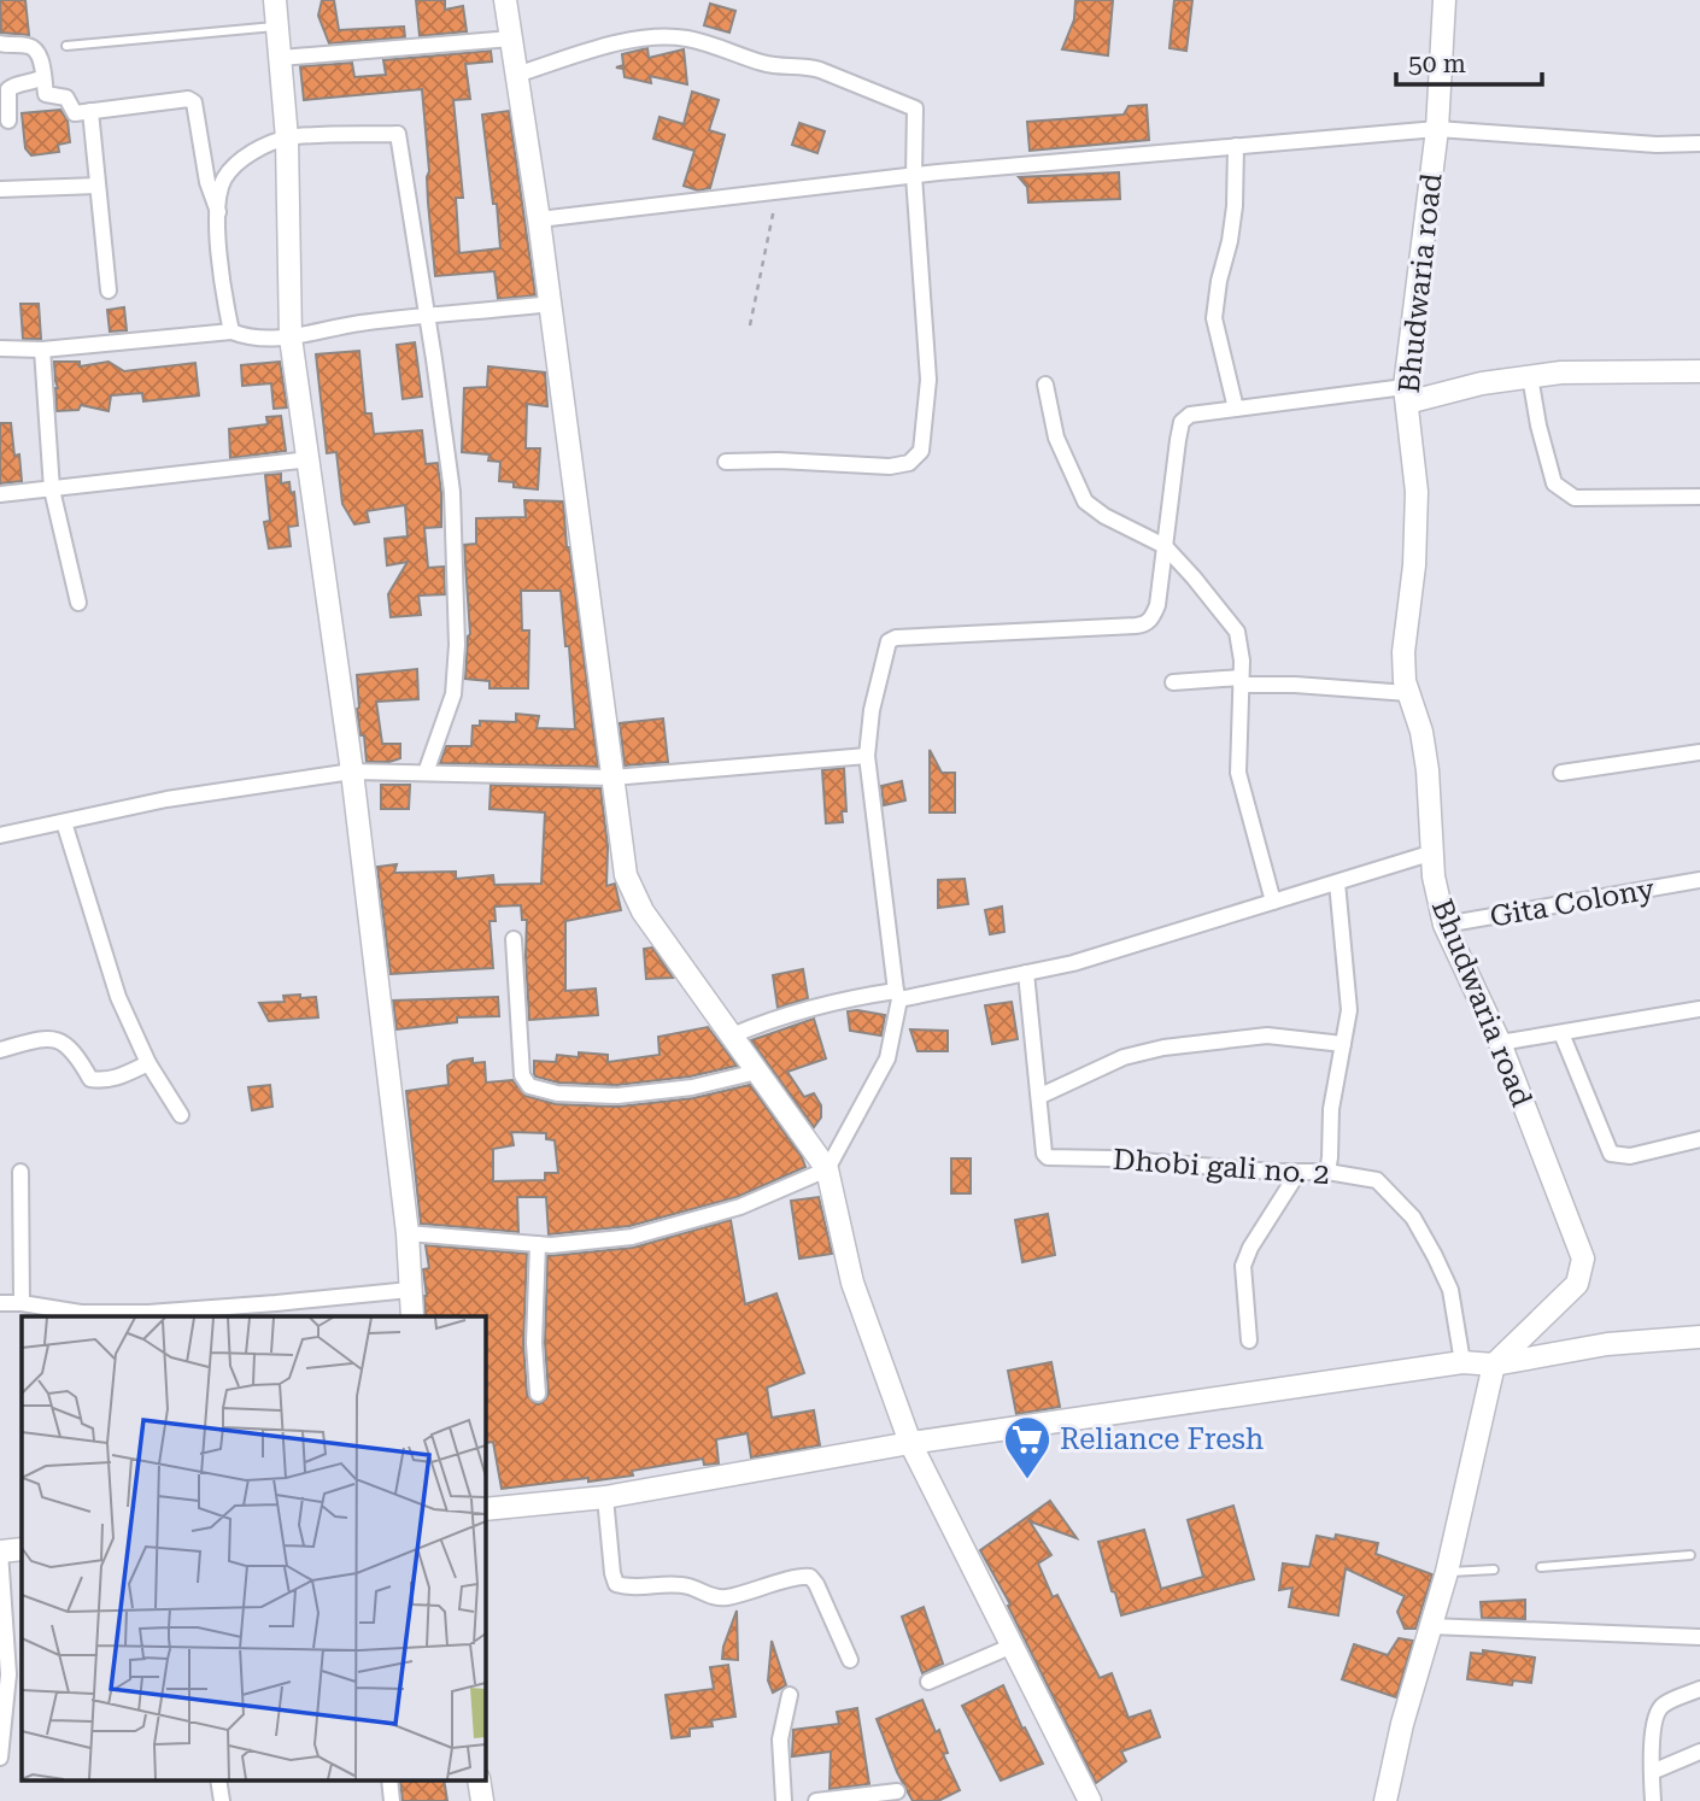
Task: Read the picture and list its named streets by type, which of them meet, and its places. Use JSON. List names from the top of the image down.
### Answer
{
  "streets": {
    "street": ["Bhudwaria road", "Gita Colony", "Dhobi gali no. 2"]
  },
  "crossings": [
    ["Bhudwaria road", "Gita Colony"]
  ],
  "places": {
    "supermarket": ["Reliance Fresh"]
  },
  "scale_bar": "50 m"
}
